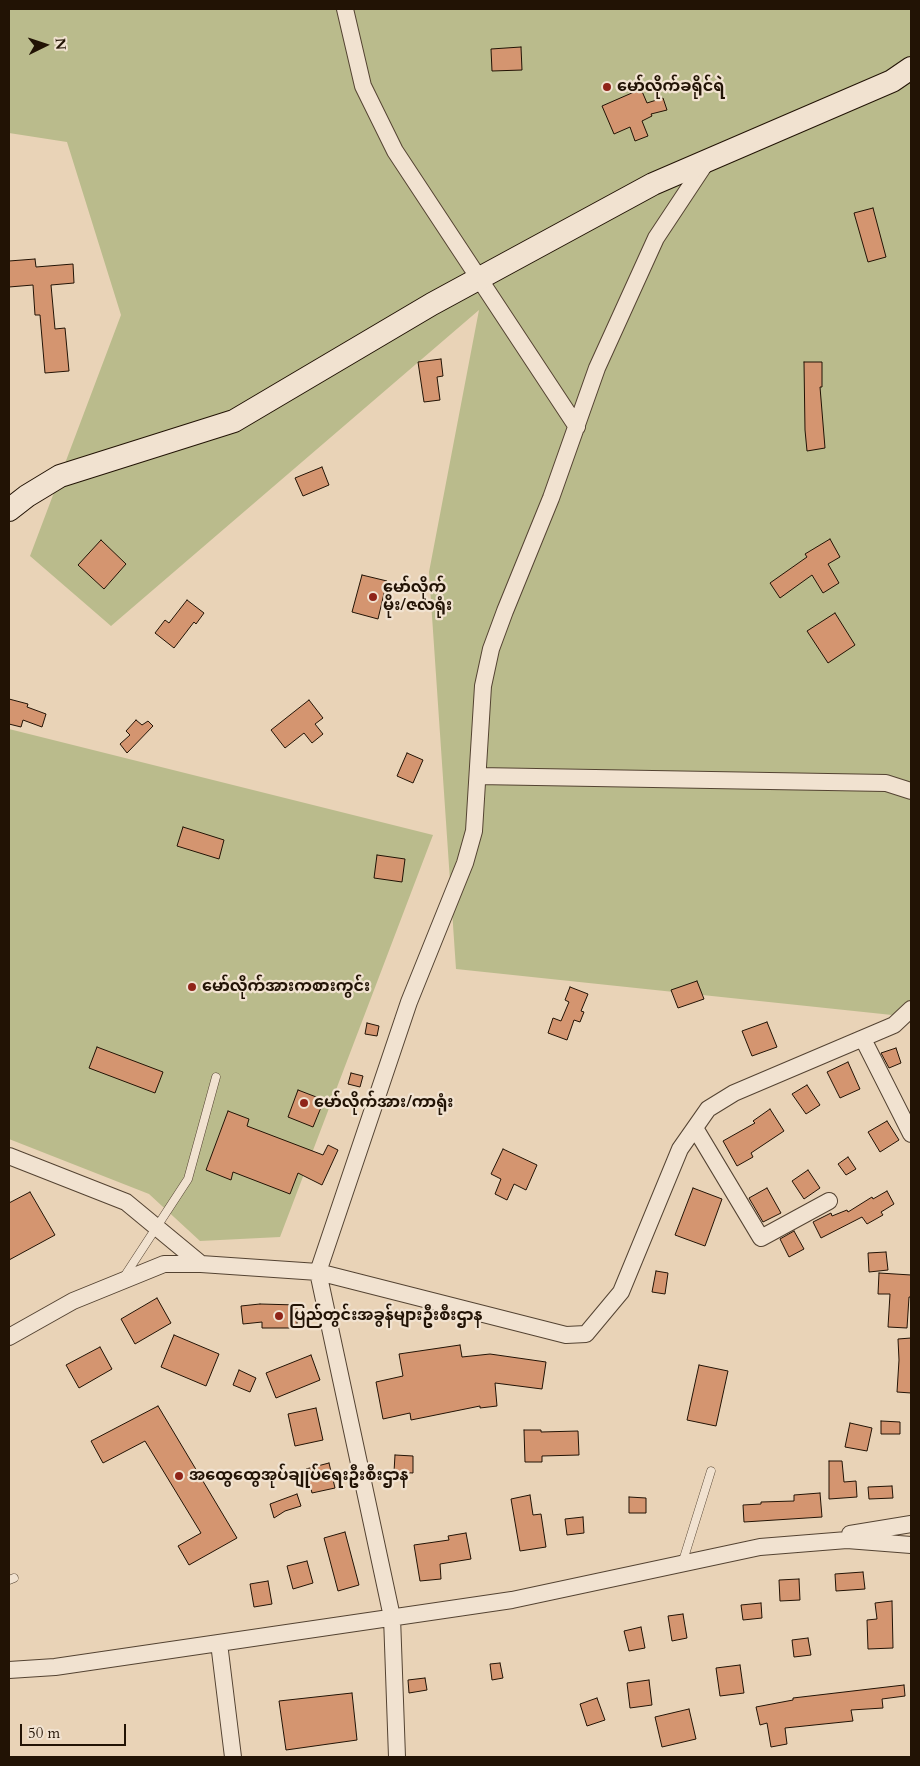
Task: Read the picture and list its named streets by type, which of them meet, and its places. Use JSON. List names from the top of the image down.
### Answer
{
  "places": [
    "မော်လိုက်ခရိုင်ရဲ",
    "မော်လိုက် မိုး/ဇလရုံး",
    "မော်လိုက်အားကစားကွင်း",
    "မော်လိုက်အား/ကာရုံး",
    "ပြည်တွင်းအခွန်များဦးစီးဌာန",
    "အထွေထွေအုပ်ချုပ်ရေးဦးစီးဌာန"
  ],
  "scale_bar": "50 m",
  "north": "right"
}
